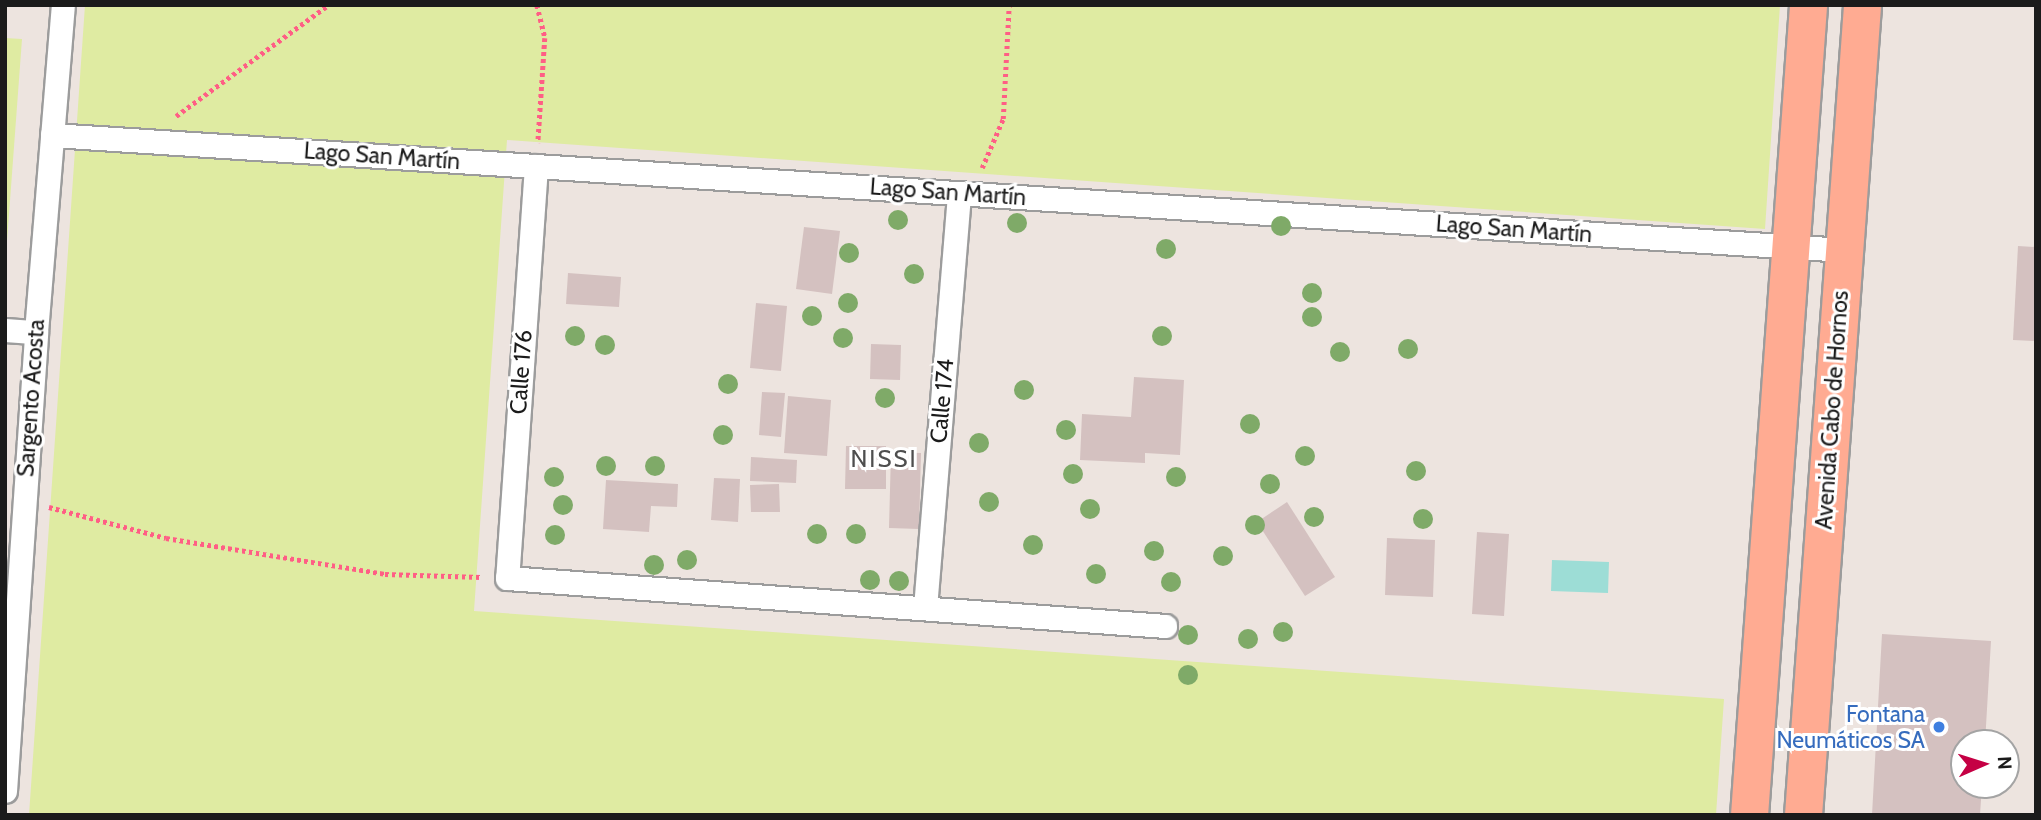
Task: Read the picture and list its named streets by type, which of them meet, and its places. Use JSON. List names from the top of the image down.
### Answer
{
  "streets": {
    "main road": ["Avenida Cabo de Hornos"],
    "street": [
      "Lago San Martín",
      "Calle 176",
      "Sargento Acosta",
      "Calle 174"
    ]
  },
  "crossings": [
    ["Lago San Martín", "Calle 176"],
    ["Lago San Martín", "Sargento Acosta"],
    ["Lago San Martín", "Calle 174"],
    ["Lago San Martín", "Avenida Cabo de Hornos"]
  ],
  "districts": ["NISSI"],
  "places": ["Fontana Neumáticos SA"],
  "north": "right"
}
